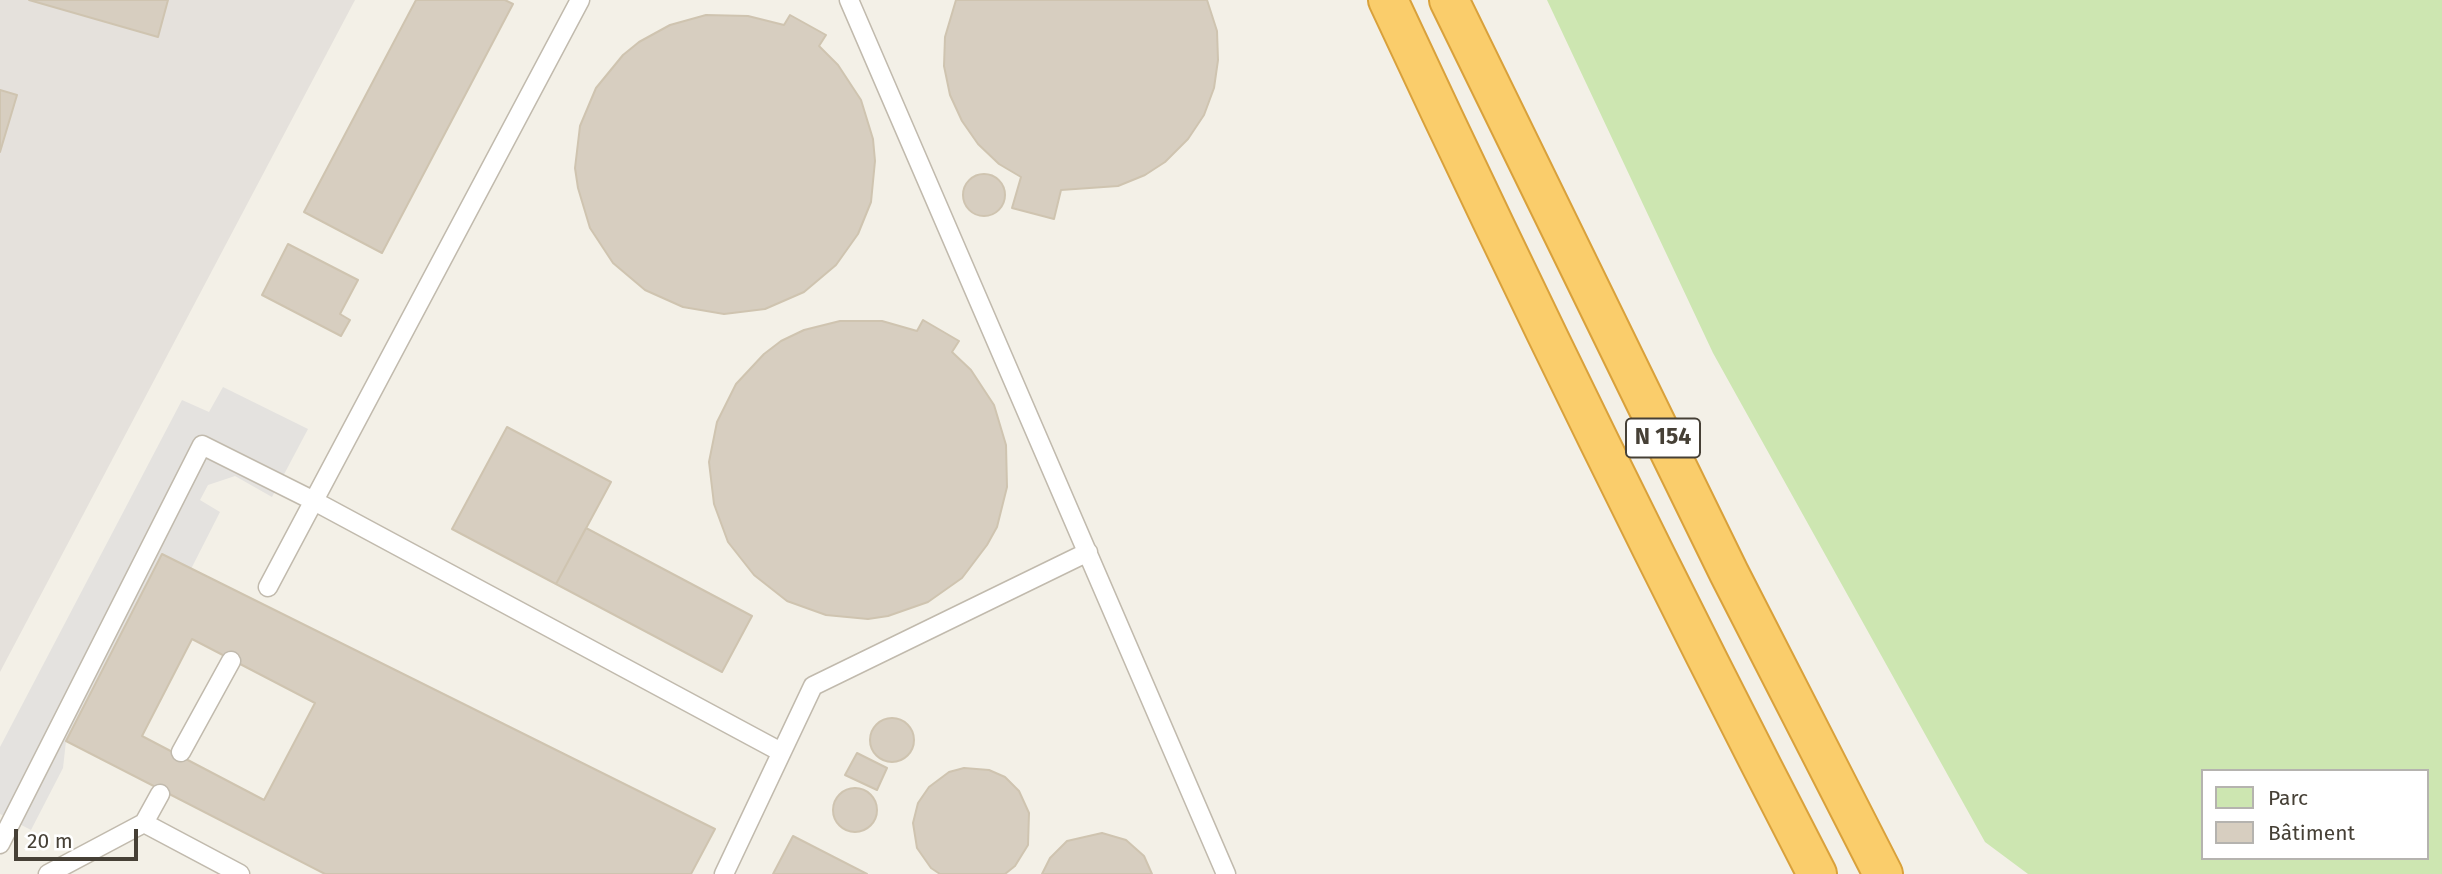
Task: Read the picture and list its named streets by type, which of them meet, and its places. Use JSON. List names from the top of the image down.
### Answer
{
  "streets": {
    "highway": ["N 154"]
  },
  "legend": ["Parc", "Bâtiment"],
  "scale_bar": "20 m"
}
